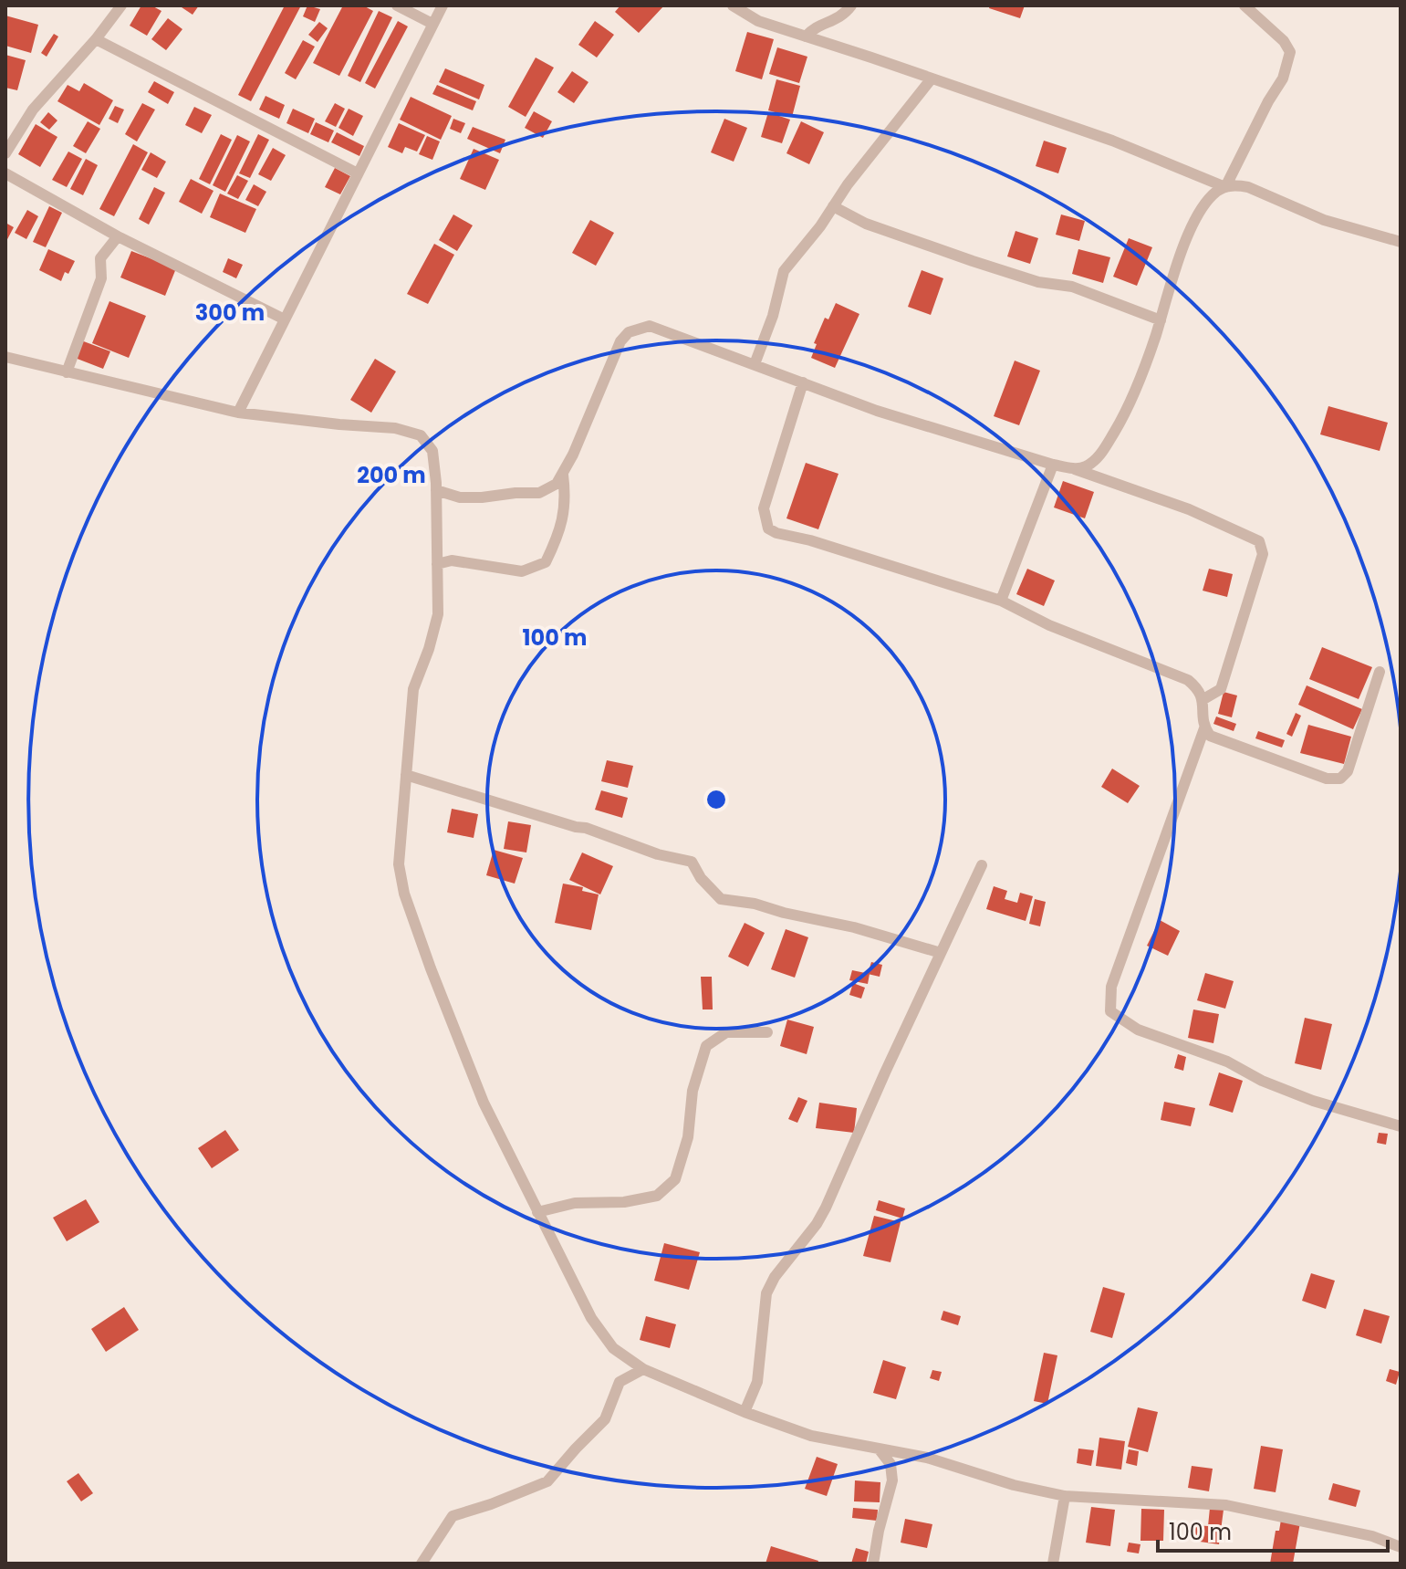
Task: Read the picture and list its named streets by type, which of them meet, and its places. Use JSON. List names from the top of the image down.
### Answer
{
  "scale_bar": "100 m",
  "rings": ["300 m", "200 m", "100 m"]
}
